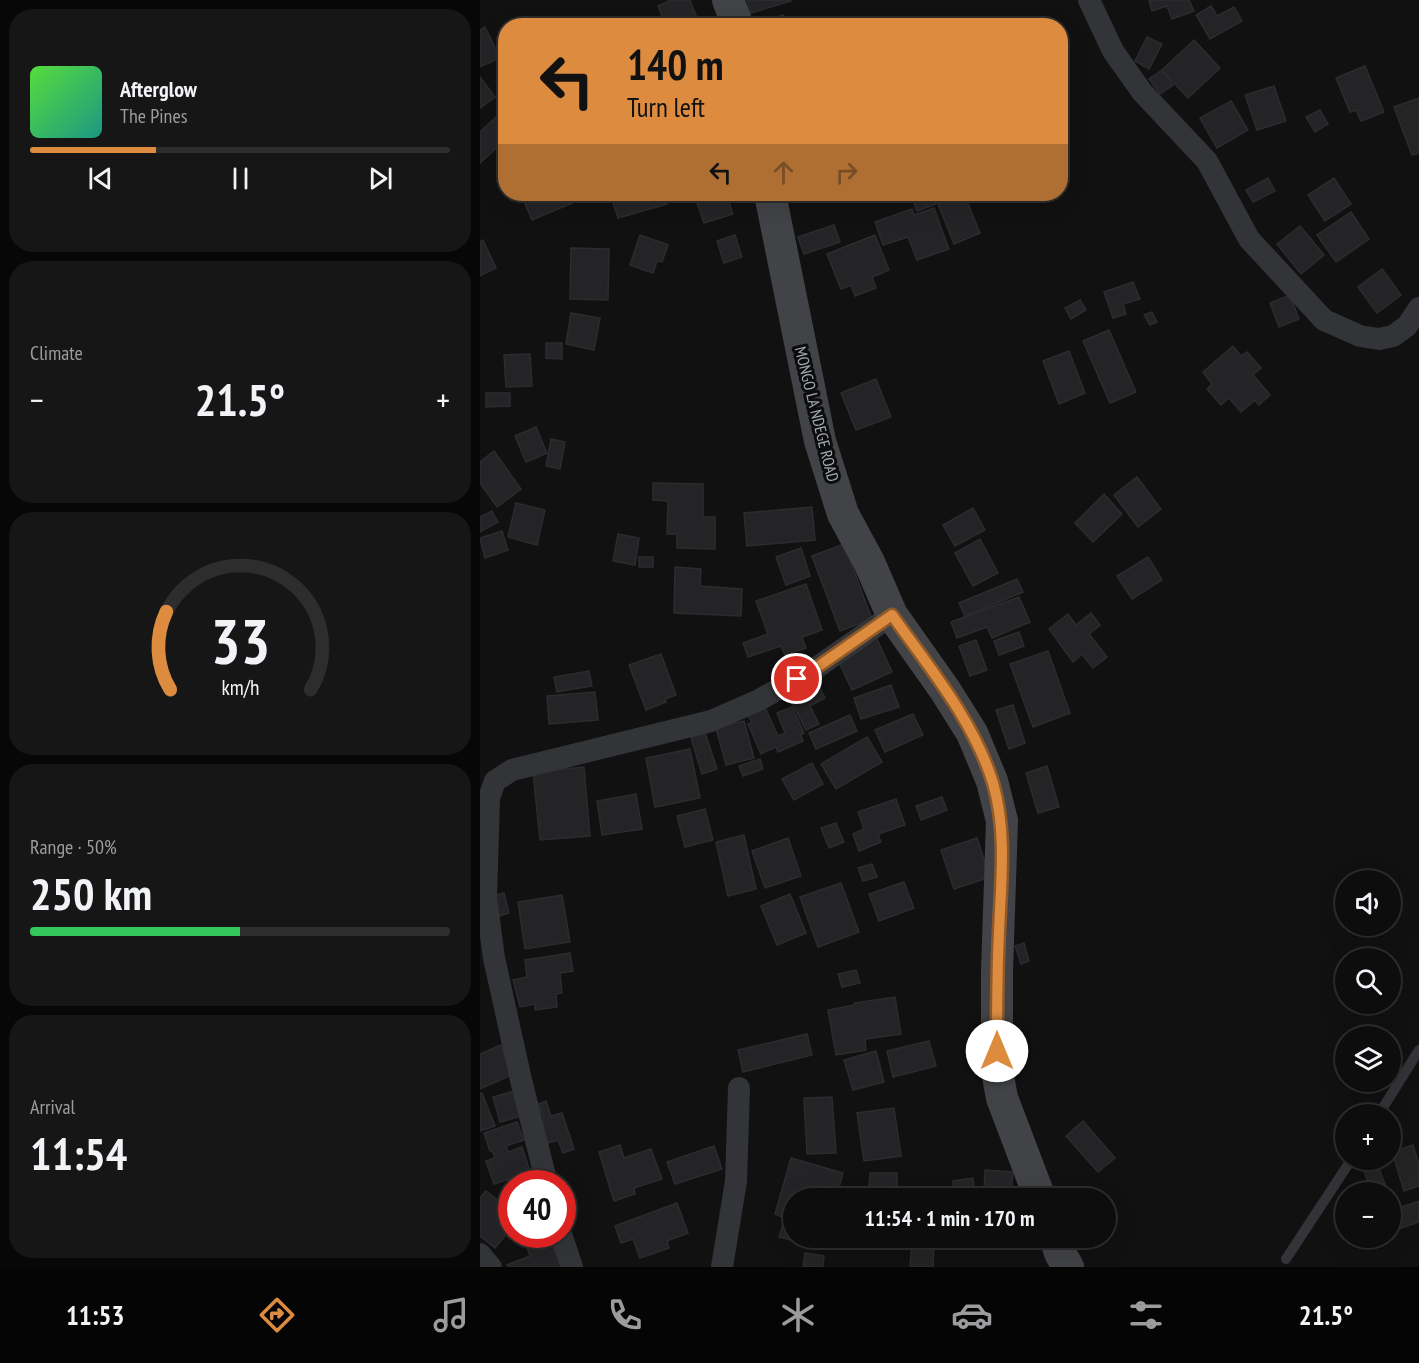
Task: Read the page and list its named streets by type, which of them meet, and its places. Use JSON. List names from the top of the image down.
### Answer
{
  "streets": {
    "street": ["MONGO LA NDEGE ROAD"]
  },
  "page": {
    "turn": ["140 m", "Turn left"],
    "song": ["Afterglow", "The Pines"],
    "tile": [
      "Climate",
      ["Range · 50%", "250 km"],
      ["Arrival", "11:54"]
    ],
    "heat": ["−", "21.5°", "+"],
    "map_buttons": ["+", "−"],
    "limit": "40",
    "trip": "11:54 · 1 min · 170 m",
    "tabs": ["11:53", "21.5°"],
    "gauge": ["33", "km/h"]
  }
}
